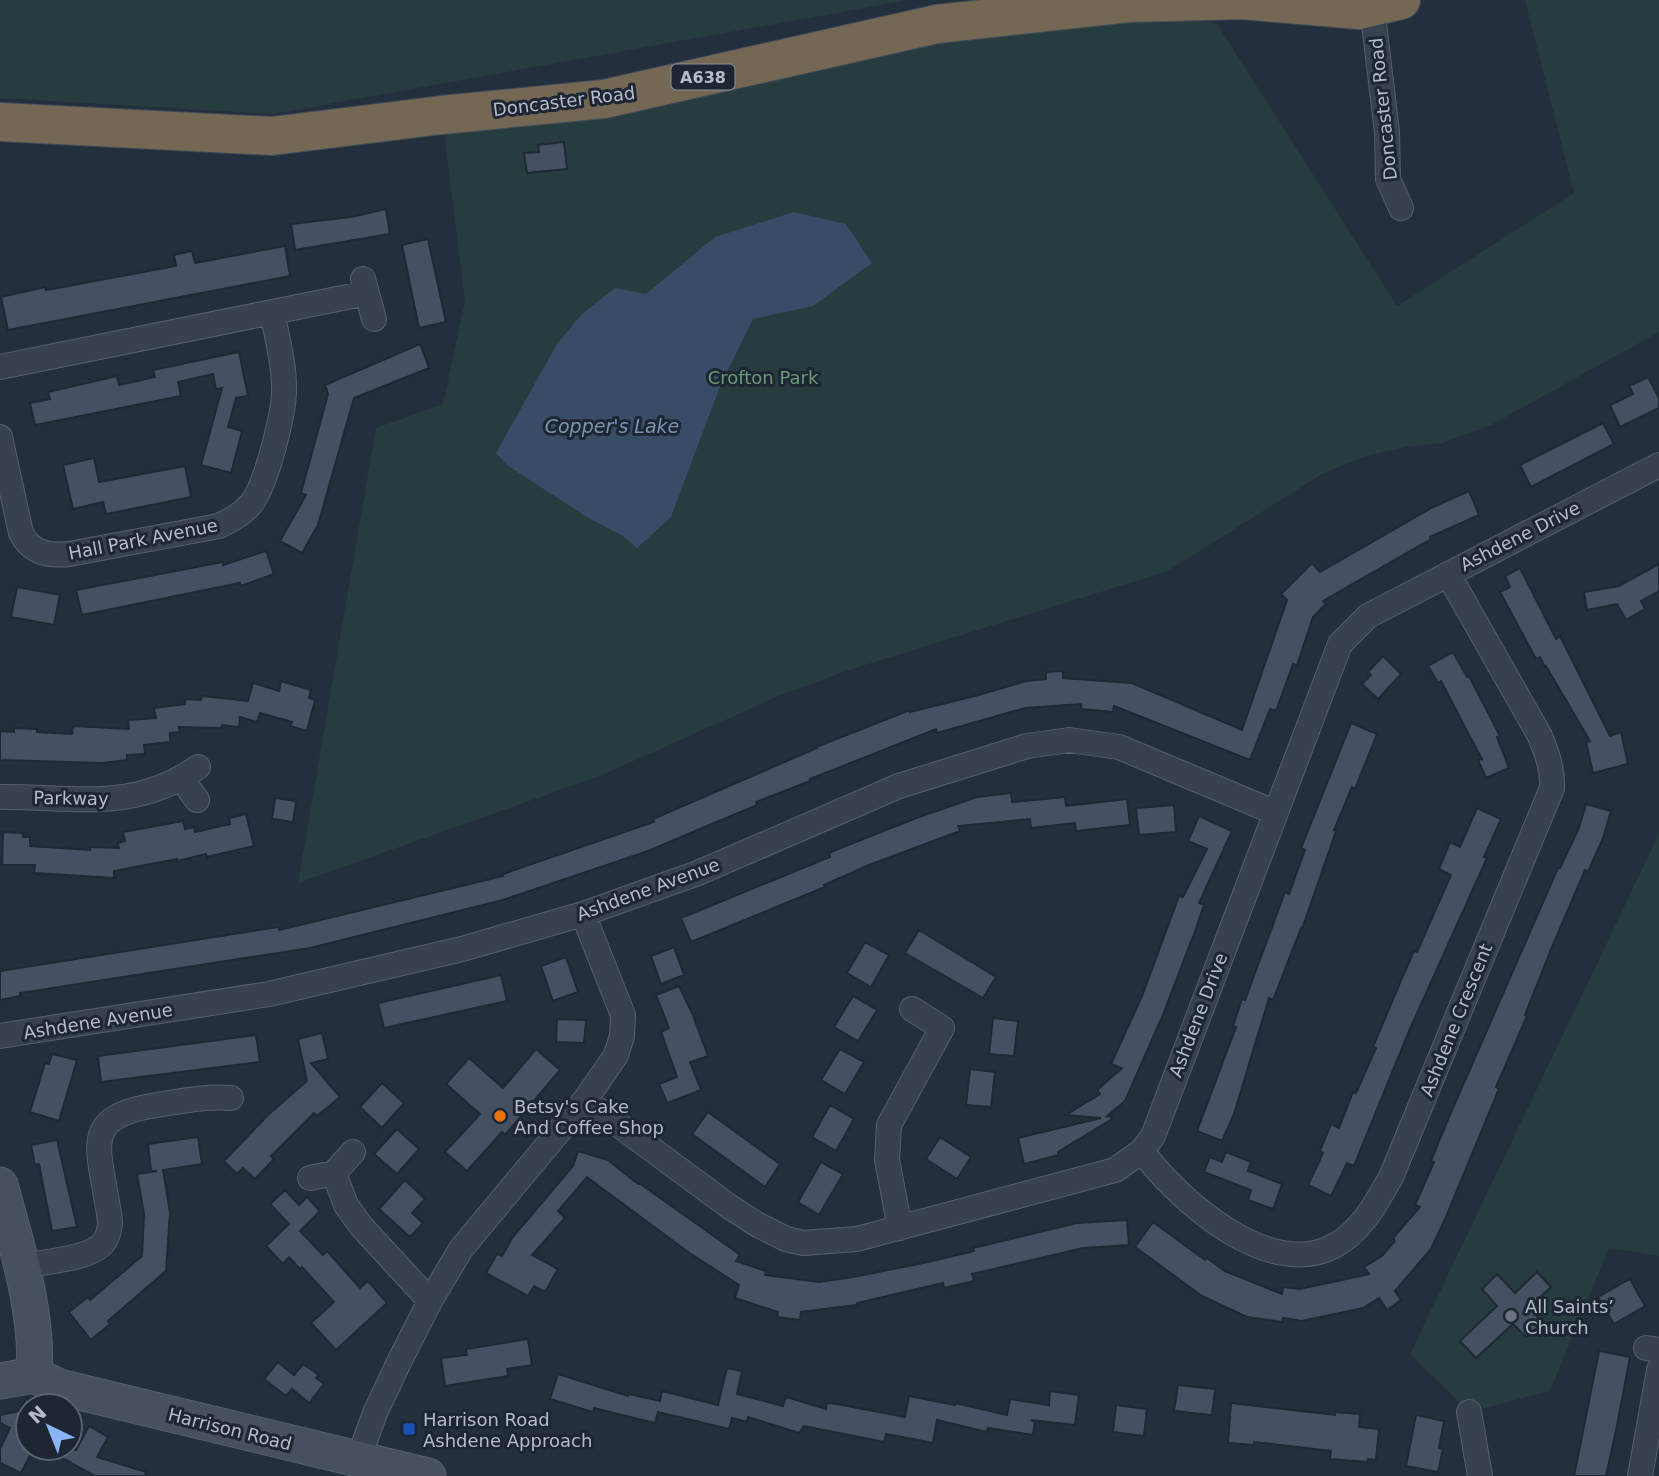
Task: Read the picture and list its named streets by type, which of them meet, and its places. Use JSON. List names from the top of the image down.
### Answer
{
  "streets": {
    "highway": ["A638", "Doncaster Road"],
    "main road": ["Harrison Road"],
    "street": [
      "Ashdene Drive",
      "Hall Park Avenue",
      "Parkway",
      "Ashdene Avenue",
      "Ashdene Crescent"
    ]
  },
  "crossings": [
    ["Ashdene Drive", "Ashdene Avenue"],
    ["Ashdene Drive", "Ashdene Crescent"]
  ],
  "water": ["Copper's Lake"],
  "parks": ["Crofton Park"],
  "places": {
    "other": ["Betsy's Cake And Coffee Shop", "All Saints’ Church"],
    "transit": ["Harrison Road Ashdene Approach"]
  },
  "north": "top left"
}
